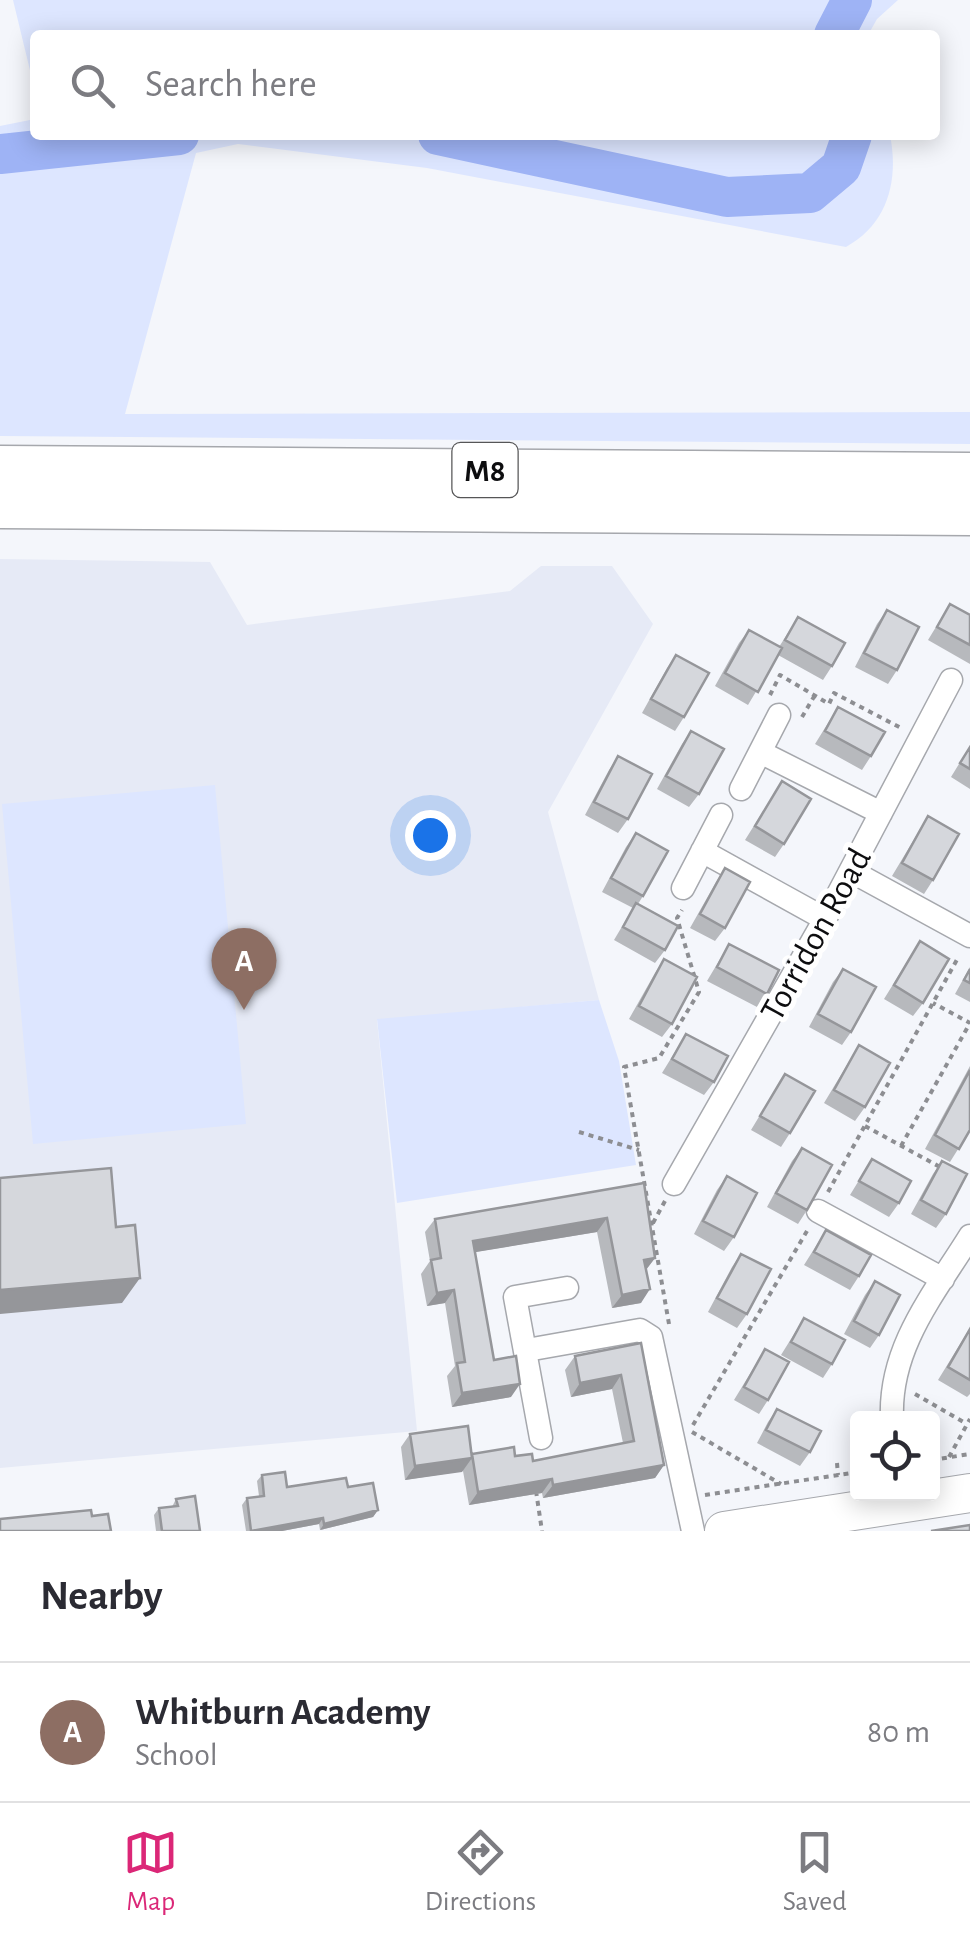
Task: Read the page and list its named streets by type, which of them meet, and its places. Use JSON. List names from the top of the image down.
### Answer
{
  "streets": {
    "highway": ["M8"],
    "street": ["Torridon Road"]
  },
  "page": {
    "search": "Search here",
    "pins": "A",
    "heading": "Nearby",
    "list": [
      {
        "mark": "A",
        "name": "Whitburn Academy",
        "note": "School",
        "value": "80 m"
      }
    ],
    "nav": ["Map", "Directions", "Saved"]
  }
}
